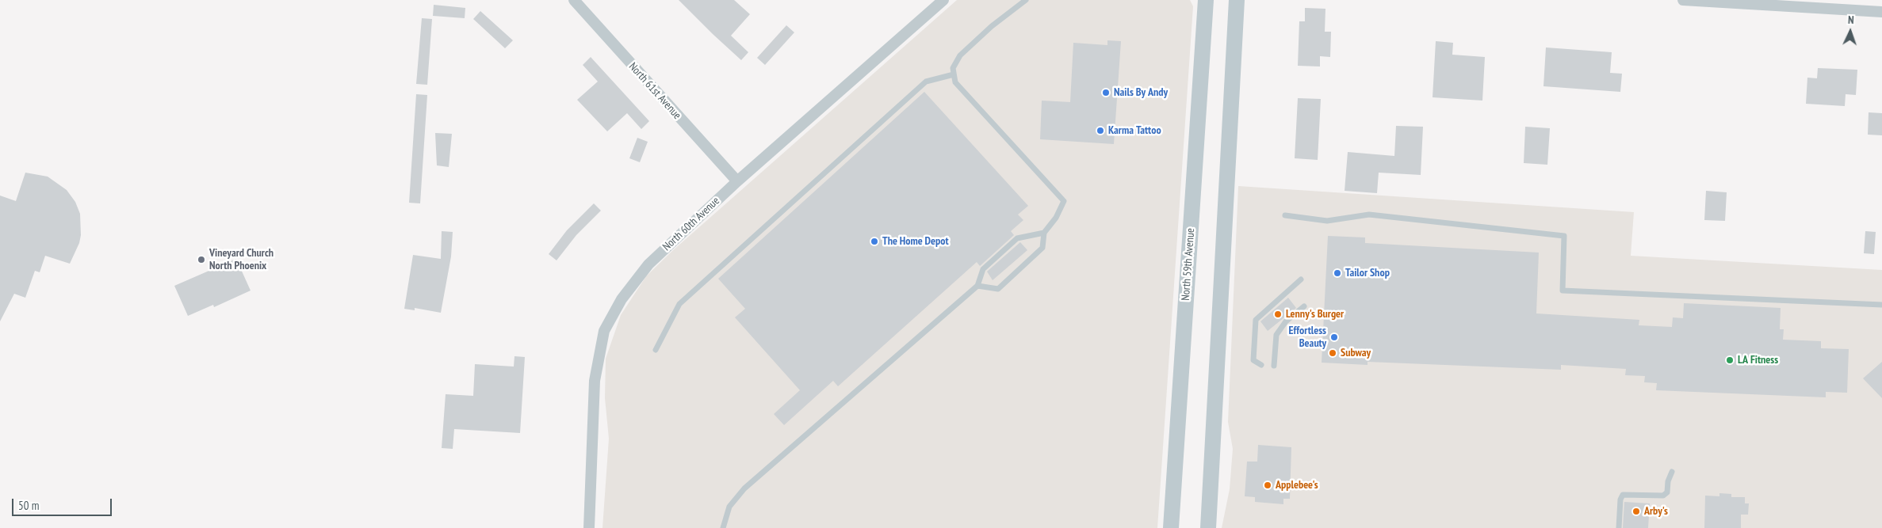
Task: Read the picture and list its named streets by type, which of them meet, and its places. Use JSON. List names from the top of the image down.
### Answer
{
  "streets": {
    "main road": ["North 59th Avenue"],
    "street": ["North 61st Avenue", "North 60th Avenue"]
  },
  "crossings": [
    ["North 61st Avenue", "North 60th Avenue"]
  ],
  "places": [
    "Nails By Andy",
    "Karma Tattoo",
    "The Home Depot",
    "Vineyard Church North Phoenix",
    "Tailor Shop",
    "Lenny's Burger",
    "Effortless Beauty",
    "Subway",
    "LA Fitness",
    "Applebee's",
    "Arby's"
  ],
  "scale_bar": "50 m",
  "north": "top"
}
